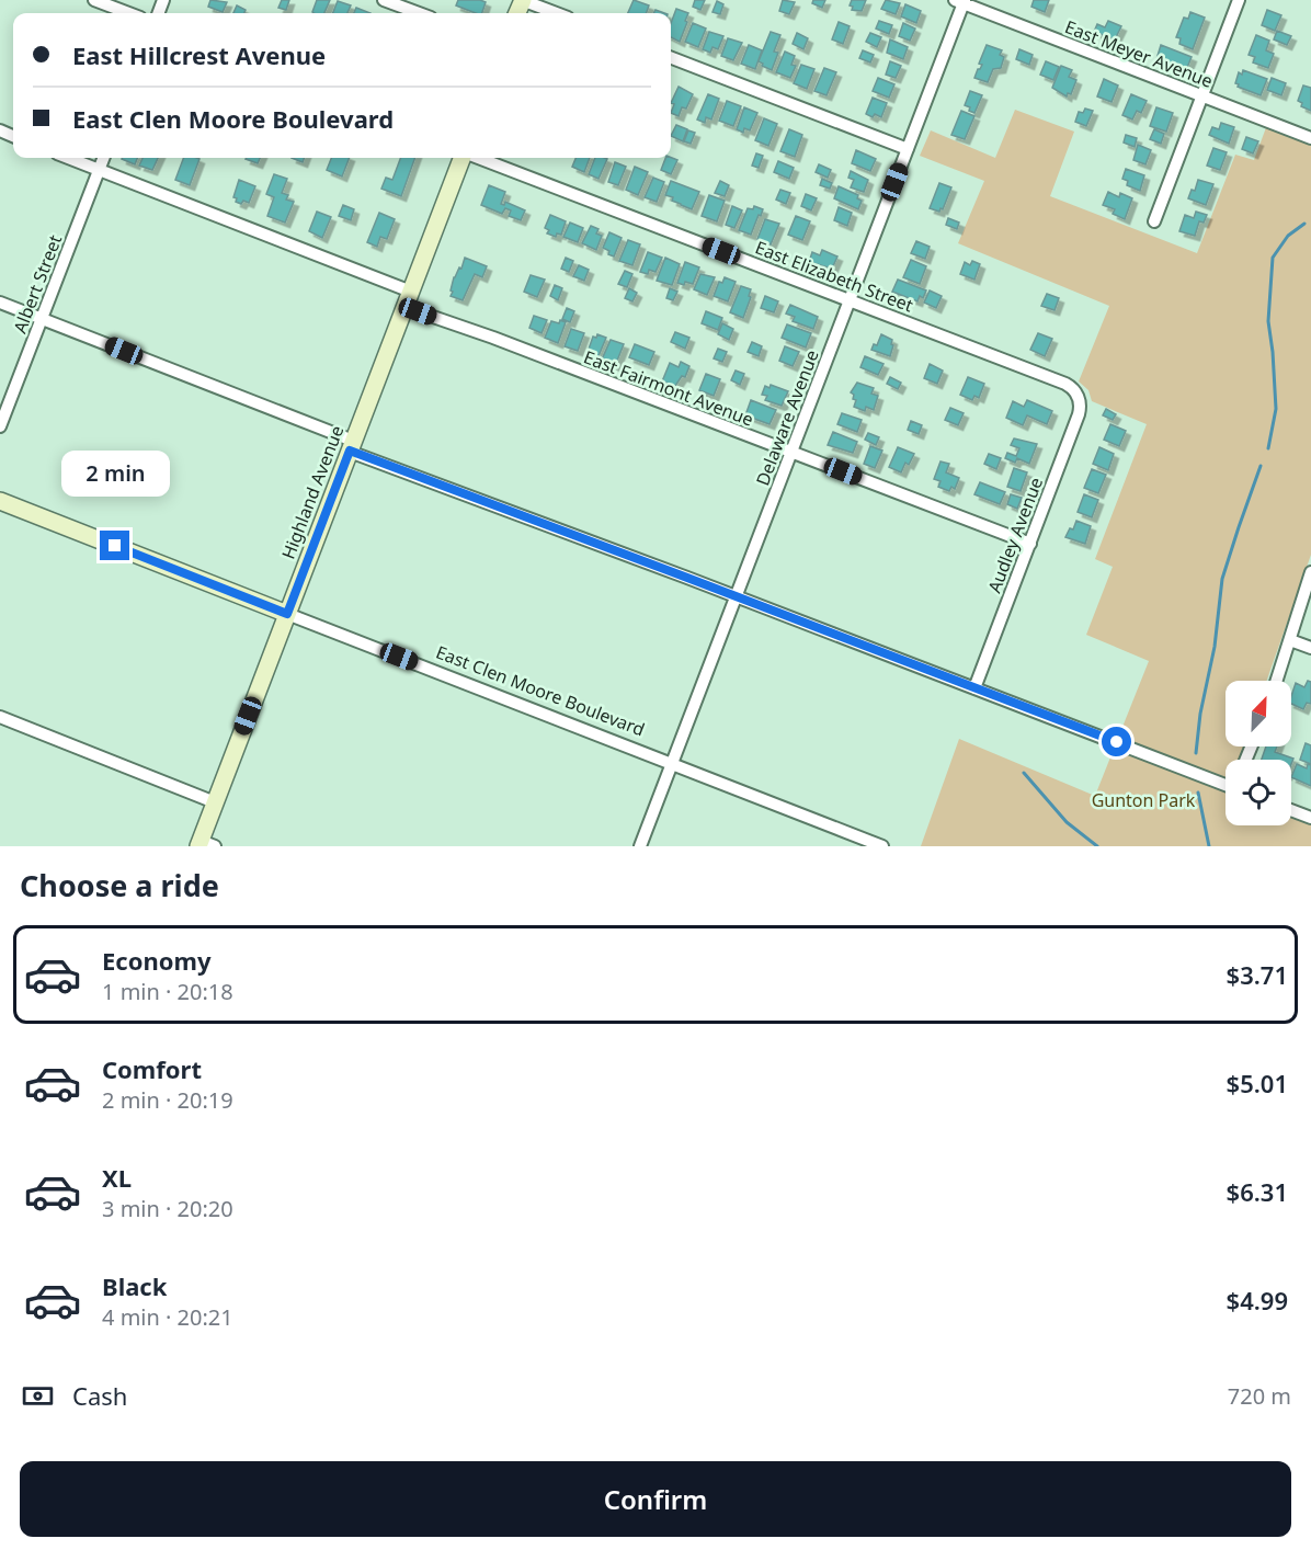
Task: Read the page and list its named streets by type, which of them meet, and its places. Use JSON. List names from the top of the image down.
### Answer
{
  "streets": {
    "main road": ["Highland Avenue", "East Clen Moore Boulevard"],
    "street": [
      "East Meyer Avenue",
      "East Elizabeth Street",
      "Albert Street",
      "East Fairmont Avenue",
      "Delaware Avenue",
      "Audley Avenue"
    ]
  },
  "crossings": [
    ["East Meyer Avenue", "Delaware Avenue"],
    ["East Elizabeth Street", "Delaware Avenue"],
    ["East Elizabeth Street", "Audley Avenue"],
    ["Albert Street", "East Fairmont Avenue"],
    ["East Fairmont Avenue", "Delaware Avenue"],
    ["East Fairmont Avenue", "Highland Avenue"],
    ["East Fairmont Avenue", "Audley Avenue"],
    ["Delaware Avenue", "East Clen Moore Boulevard"],
    ["Highland Avenue", "East Clen Moore Boulevard"]
  ],
  "parks": ["Gunton Park"],
  "north": "top right",
  "page": {
    "banner": ["East Hillcrest Avenue", "East Clen Moore Boulevard"],
    "bubble": "2 min",
    "heading": "Choose a ride",
    "list": [
      {
        "name": "Economy",
        "note": "1 min · 20:18",
        "value": "$3.71"
      },
      {
        "name": "Comfort",
        "note": "2 min · 20:19",
        "value": "$5.01"
      },
      {
        "name": "XL",
        "note": "3 min · 20:20",
        "value": "$6.31"
      },
      {
        "name": "Black",
        "note": "4 min · 20:21",
        "value": "$4.99"
      }
    ],
    "pay": ["Cash", "720 m"],
    "buttons": "Confirm"
  }
}
